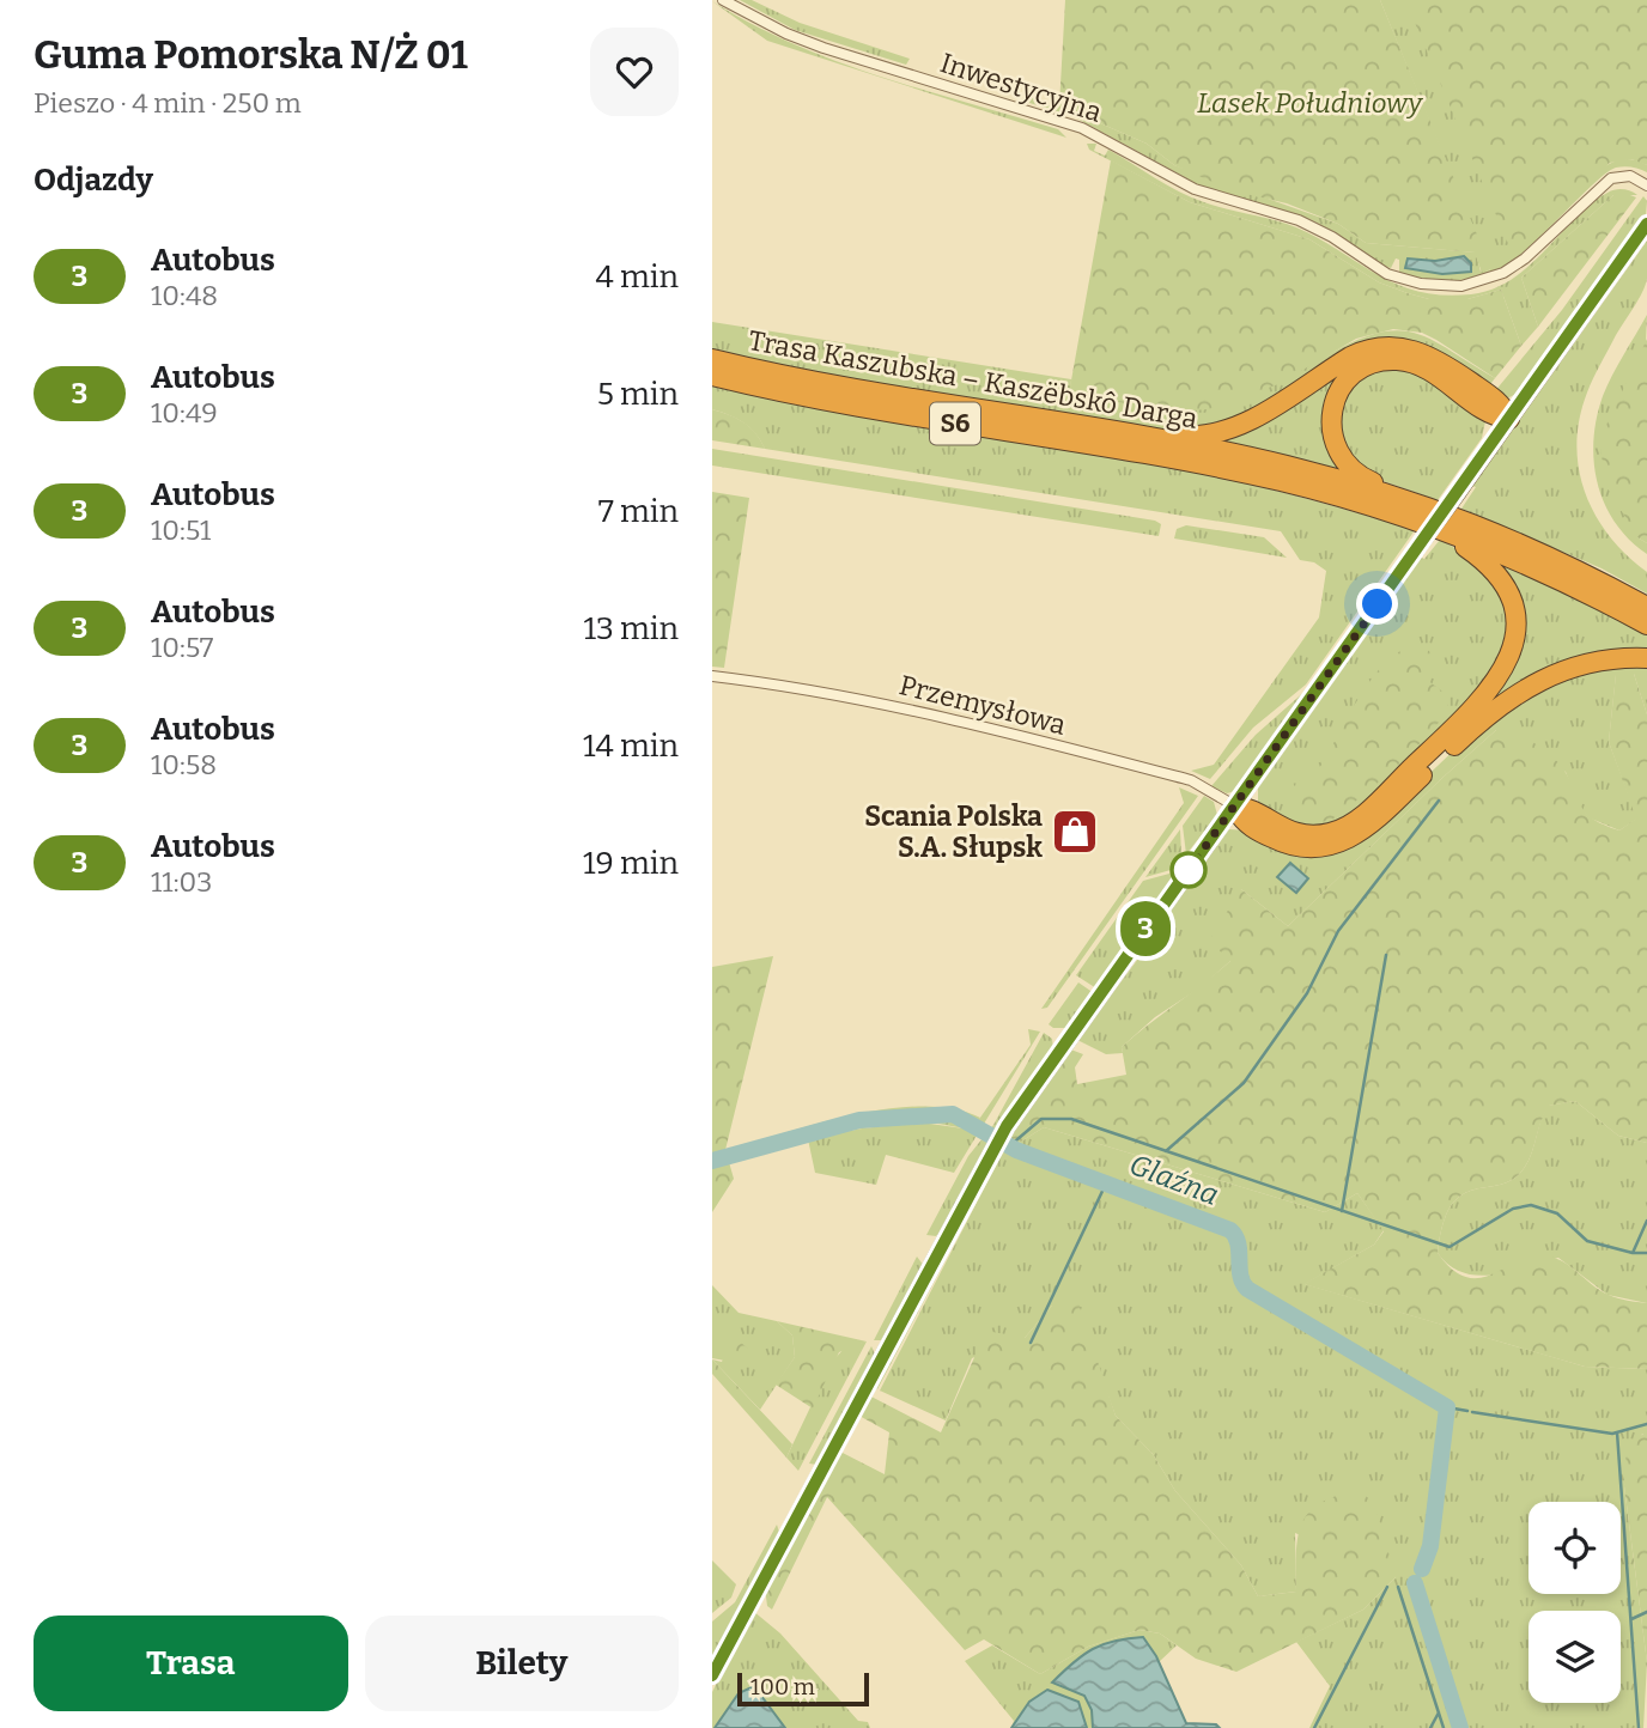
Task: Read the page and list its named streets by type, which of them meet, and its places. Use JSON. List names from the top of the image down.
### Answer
{
  "streets": {
    "highway": ["Trasa Kaszubska – Kaszëbskô Darga", "S6"],
    "street": ["Inwestycyjna", "Przemysłowa"]
  },
  "water": ["Glaźna"],
  "parks": ["Lasek Południowy"],
  "places": {
    "shop": ["Scania Polska S.A. Słupsk"]
  },
  "lines": ["bus line 3"],
  "scale_bar": "100 m",
  "page": {
    "heading": [
      ["Guma Pomorska N/Ż 01", "Pieszo · 4 min · 250 m"],
      "Odjazdy"
    ],
    "on_map": "3",
    "list": [
      {
        "mark": "3",
        "name": "Autobus",
        "note": "10:48",
        "value": "4 min"
      },
      {
        "mark": "3",
        "name": "Autobus",
        "note": "10:49",
        "value": "5 min"
      },
      {
        "mark": "3",
        "name": "Autobus",
        "note": "10:51",
        "value": "7 min"
      },
      {
        "mark": "3",
        "name": "Autobus",
        "note": "10:57",
        "value": "13 min"
      },
      {
        "mark": "3",
        "name": "Autobus",
        "note": "10:58",
        "value": "14 min"
      },
      {
        "mark": "3",
        "name": "Autobus",
        "note": "11:03",
        "value": "19 min"
      }
    ],
    "buttons": ["Trasa", "Bilety"],
    "scale": "100 m"
  }
}
